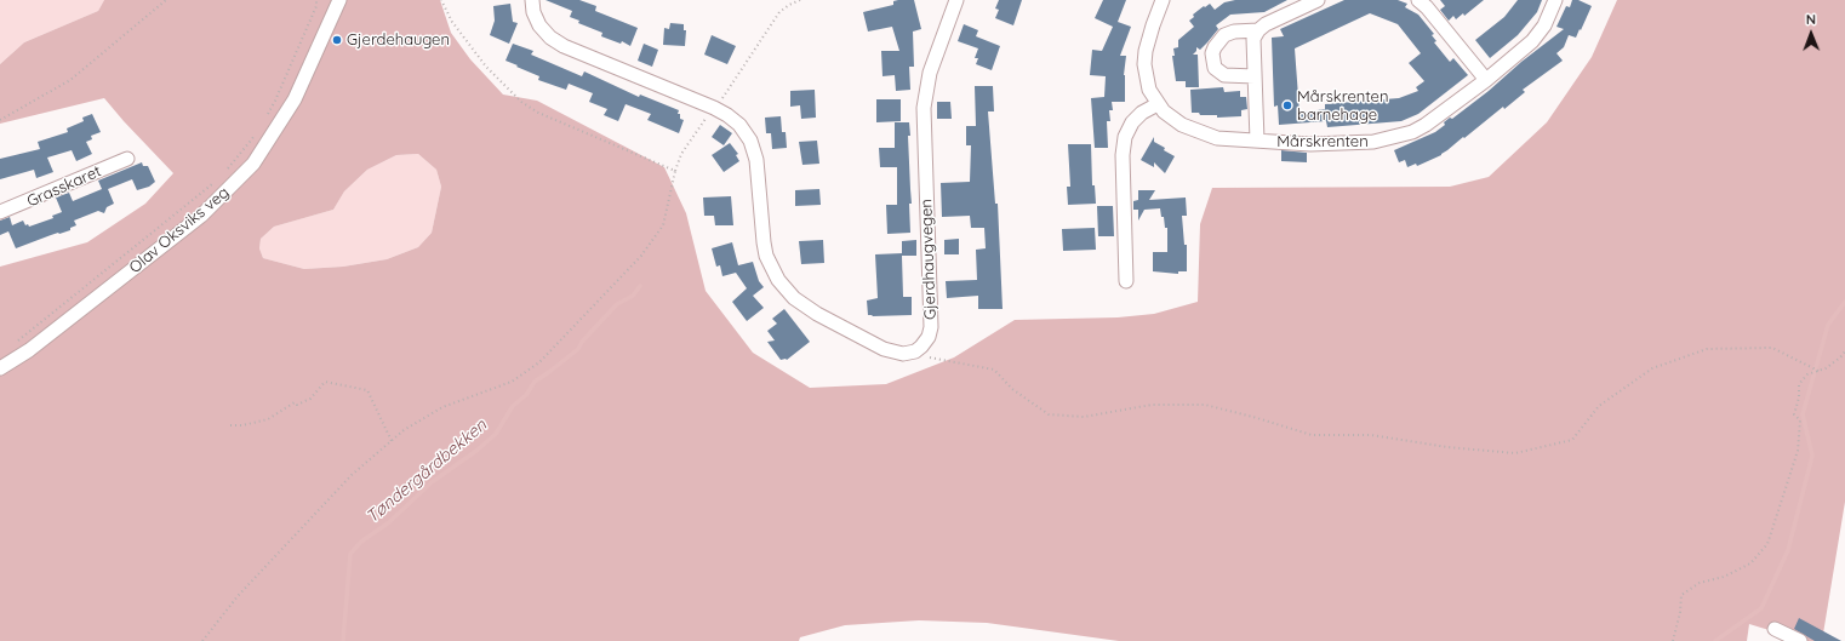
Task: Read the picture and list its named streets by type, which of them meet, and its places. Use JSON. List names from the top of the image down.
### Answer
{
  "streets": {
    "street": [
      "Mårskrenten",
      "Grasskaret",
      "Olav Oksviks veg",
      "Gjerdhaugvegen"
    ]
  },
  "water": ["Tøndergårdbekken"],
  "places": ["Gjerdehaugen", "Mårskrenten barnehage"],
  "north": "top"
}
